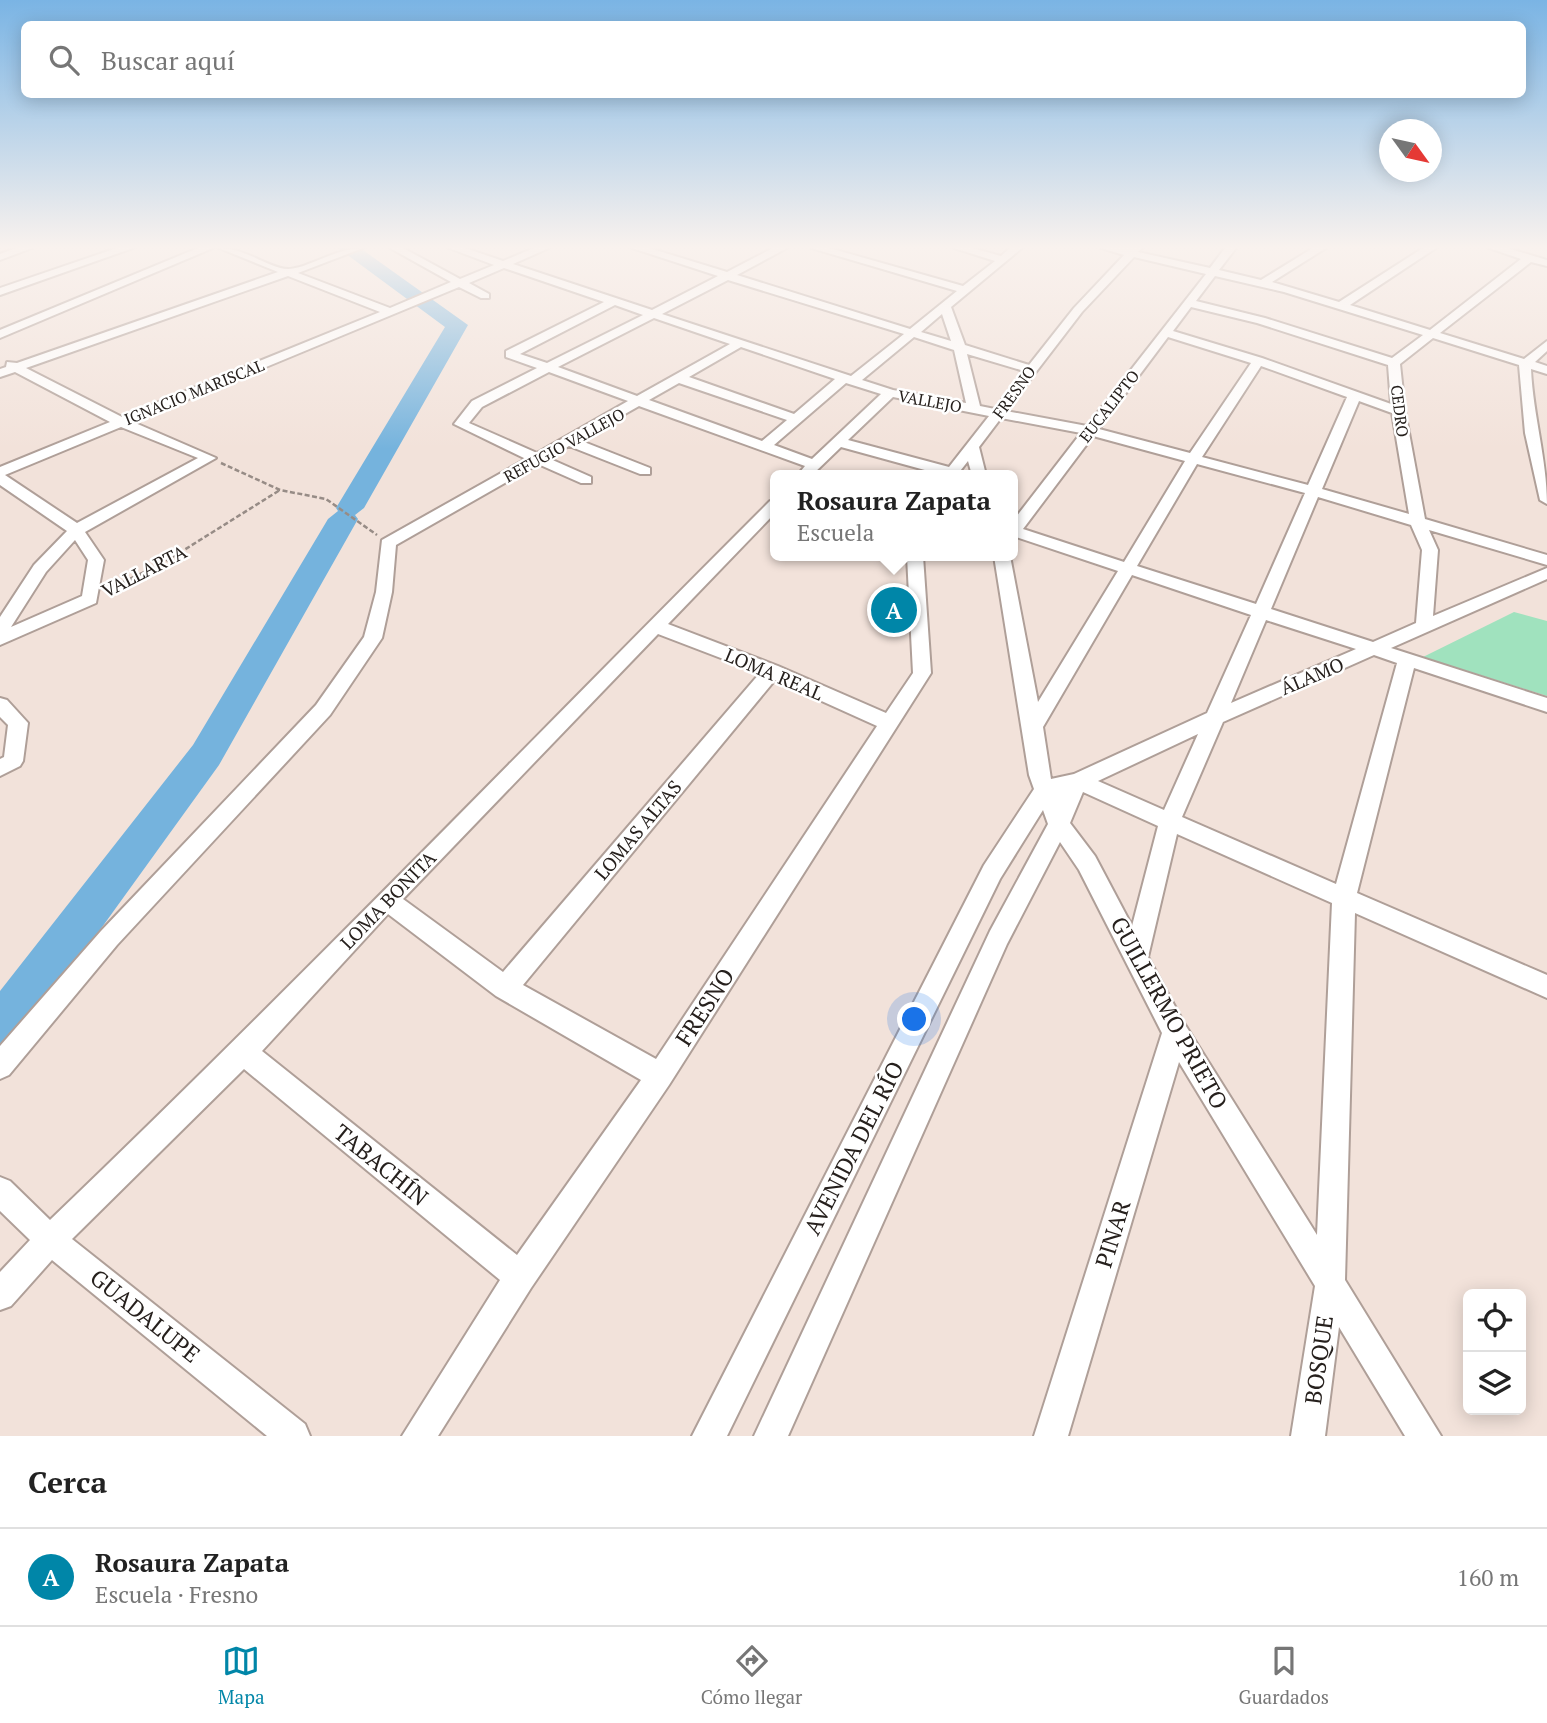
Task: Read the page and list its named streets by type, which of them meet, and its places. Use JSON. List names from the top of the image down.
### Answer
{
  "streets": {
    "street": [
      "IGNACIO MARISCAL",
      "FRESNO",
      "VALLEJO",
      "EUCALIPTO",
      "CEDRO",
      "REFUGIO VALLEJO",
      "VALLARTA",
      "LOMA REAL",
      "ÁLAMO",
      "LOMAS ALTAS",
      "LOMA BONITA",
      "GUILLERMO PRIETO",
      "AVENIDA DEL RÍO",
      "TABACHÍN",
      "PINAR",
      "GUADALUPE",
      "BOSQUE"
    ]
  },
  "crossings": [
    ["FRESNO", "VALLEJO"],
    ["FRESNO", "LOMA REAL"],
    ["FRESNO", "TABACHÍN"],
    ["VALLEJO", "EUCALIPTO"],
    ["VALLEJO", "CEDRO"],
    ["VALLEJO", "REFUGIO VALLEJO"],
    ["CEDRO", "ÁLAMO"],
    ["LOMA REAL", "LOMAS ALTAS"],
    ["LOMA REAL", "LOMA BONITA"],
    ["ÁLAMO", "GUILLERMO PRIETO"],
    ["ÁLAMO", "AVENIDA DEL RÍO"],
    ["LOMA BONITA", "TABACHÍN"],
    ["LOMA BONITA", "GUADALUPE"],
    ["GUILLERMO PRIETO", "AVENIDA DEL RÍO"],
    ["GUILLERMO PRIETO", "PINAR"],
    ["GUILLERMO PRIETO", "BOSQUE"]
  ],
  "north": "bottom right",
  "page": {
    "search": "Buscar aquí",
    "popup": ["Rosaura Zapata", "Escuela"],
    "pins": "A",
    "heading": "Cerca",
    "list": [
      {
        "mark": "A",
        "name": "Rosaura Zapata",
        "note": "Escuela · Fresno",
        "value": "160 m"
      }
    ],
    "nav": ["Mapa", "Cómo llegar", "Guardados"]
  }
}
